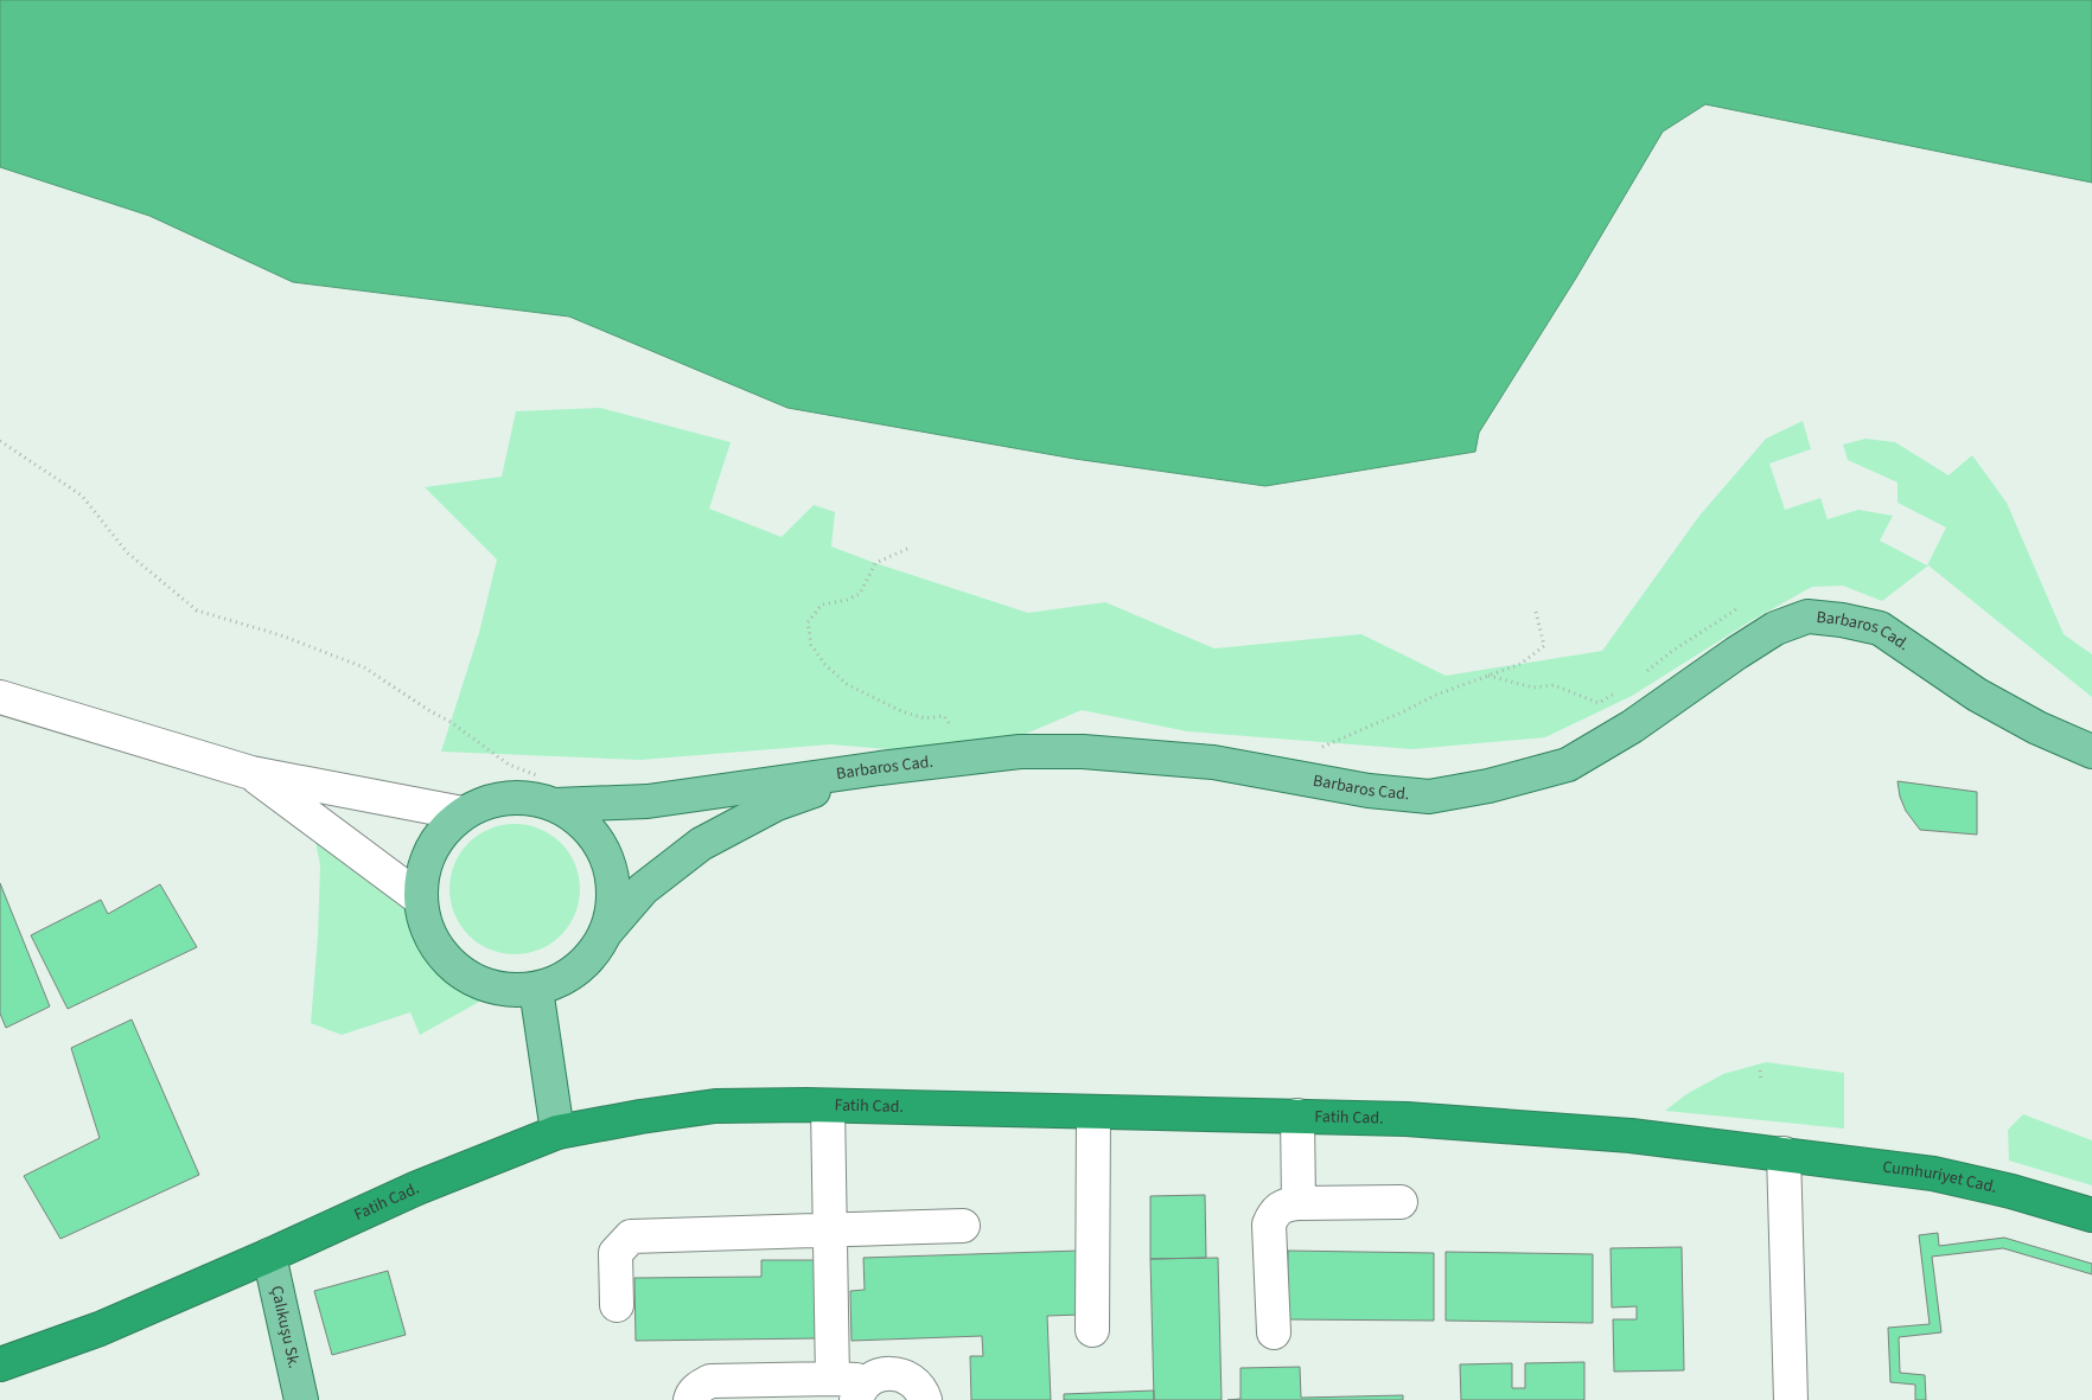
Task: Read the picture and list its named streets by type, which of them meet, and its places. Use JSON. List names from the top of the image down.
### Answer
{
  "streets": {
    "highway": ["Fatih Cad.", "Cumhuriyet Cad."],
    "main road": ["Barbaros Cad.", "Çalıkuşu Sk."]
  },
  "crossings": [
    ["Fatih Cad.", "Cumhuriyet Cad."],
    ["Fatih Cad.", "Çalıkuşu Sk."]
  ]
}
